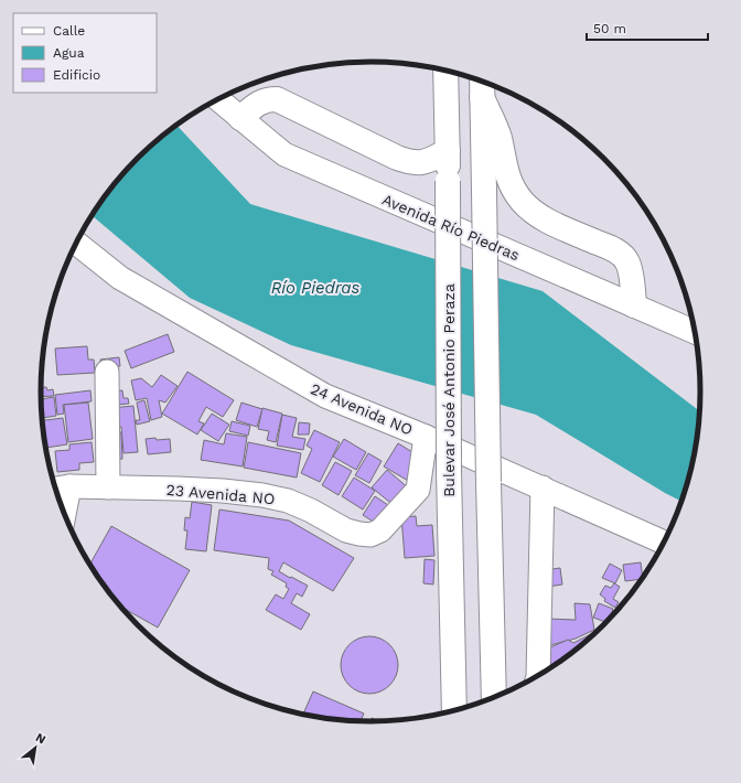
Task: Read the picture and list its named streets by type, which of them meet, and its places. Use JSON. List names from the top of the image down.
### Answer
{
  "streets": {
    "main road": ["Bulevar José Antonio Peraza"],
    "street": ["Avenida Río Piedras", "24 Avenida NO", "23 Avenida NO"]
  },
  "crossings": [
    ["24 Avenida NO", "23 Avenida NO"]
  ],
  "water": ["Río Piedras"],
  "legend": ["Calle", "Agua", "Edificio"],
  "scale_bar": "50 m",
  "north": "top right"
}
